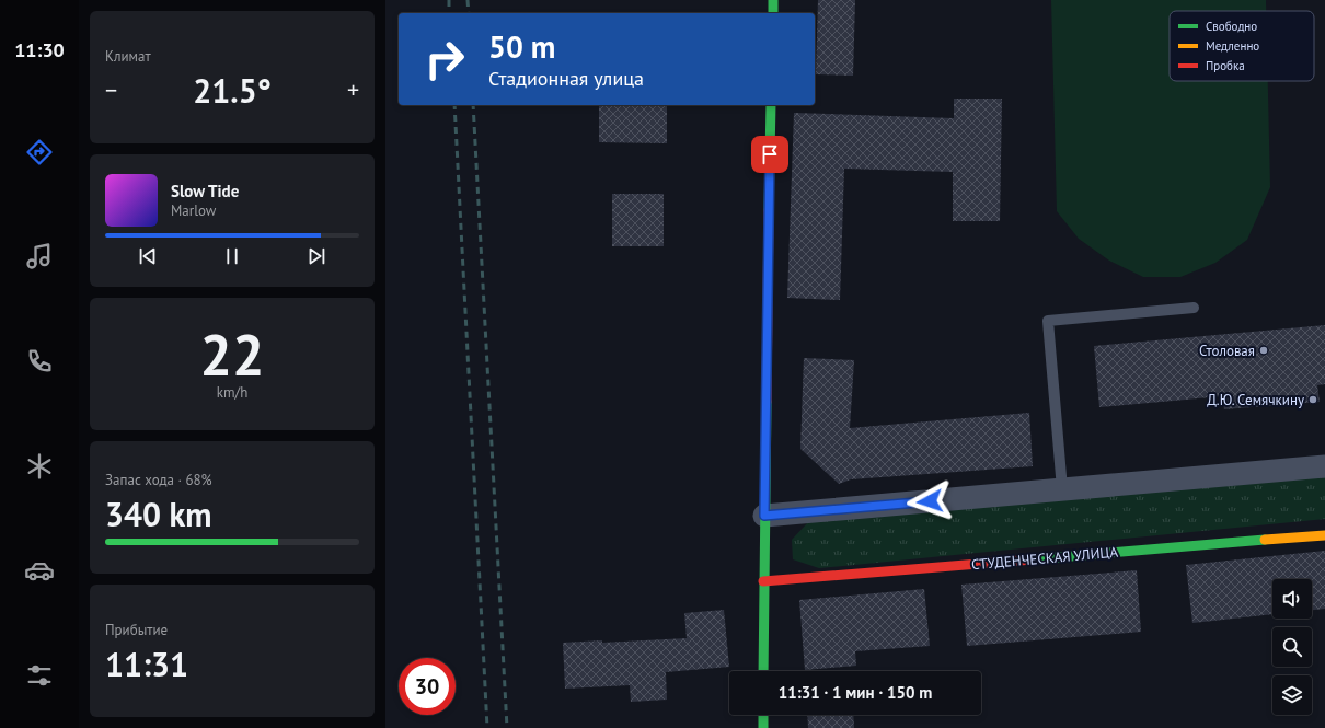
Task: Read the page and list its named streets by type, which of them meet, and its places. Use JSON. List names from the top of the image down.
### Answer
{
  "streets": {
    "street": ["СТУДЕНЧЕСКАЯ УЛИЦА"]
  },
  "places": ["Столовая", "Д.Ю. Семячкину"],
  "legend": ["Свободно", "Медленно", "Пробка"],
  "page": {
    "tabs": "11:30",
    "tile": [
      "Климат",
      ["22", "km/h"],
      ["Запас хода · 68%", "340 km"],
      ["Прибытие", "11:31"]
    ],
    "turn": ["50 m", "Стадионная улица"],
    "heat": ["−", "21.5°", "+"],
    "song": ["Slow Tide", "Marlow"],
    "limit": "30",
    "trip": "11:31 · 1 мин · 150 m"
  }
}
